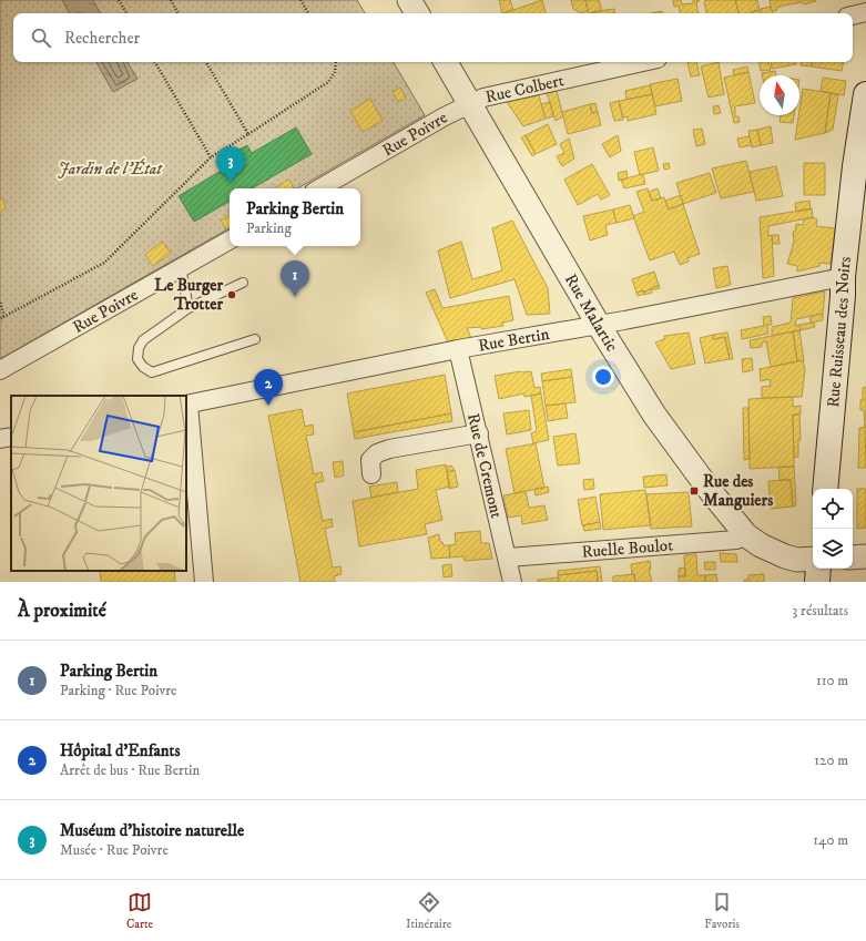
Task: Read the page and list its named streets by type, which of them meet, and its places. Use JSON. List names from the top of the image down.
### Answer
{
  "streets": {
    "main road": ["Rue Ruisseau des Noirs"],
    "street": [
      "Rue Colbert",
      "Rue Poivre",
      "Rue Malartic",
      "Rue Bertin",
      "Rue de Cremont",
      "Ruelle Boulot"
    ]
  },
  "crossings": [
    ["Rue Colbert", "Rue Poivre"],
    ["Rue Colbert", "Rue Malartic"],
    ["Rue Poivre", "Rue Malartic"],
    ["Rue Malartic", "Rue Bertin"],
    ["Rue Malartic", "Ruelle Boulot"],
    ["Rue Ruisseau des Noirs", "Rue Bertin"],
    ["Rue Bertin", "Rue de Cremont"],
    ["Rue de Cremont", "Ruelle Boulot"]
  ],
  "parks": ["Jardin de l'État"],
  "places": {
    "other": ["Le Burger Trotter"],
    "transit": ["Rue des Manguiers"]
  },
  "north": "top",
  "page": {
    "search": "Rechercher",
    "pins": ["3", "1", "2"],
    "popup": ["Parking Bertin", "Parking"],
    "heading": ["À proximité", "3 résultats"],
    "list": [
      {
        "mark": "1",
        "name": "Parking Bertin",
        "note": "Parking · Rue Poivre",
        "value": "110 m"
      },
      {
        "mark": "2",
        "name": "Hôpital d'Enfants",
        "note": "Arrêt de bus · Rue Bertin",
        "value": "120 m"
      },
      {
        "mark": "3",
        "name": "Muséum d'histoire naturelle",
        "note": "Musée · Rue Poivre",
        "value": "140 m"
      }
    ],
    "nav": ["Carte", "Itinéraire", "Favoris"]
  }
}
